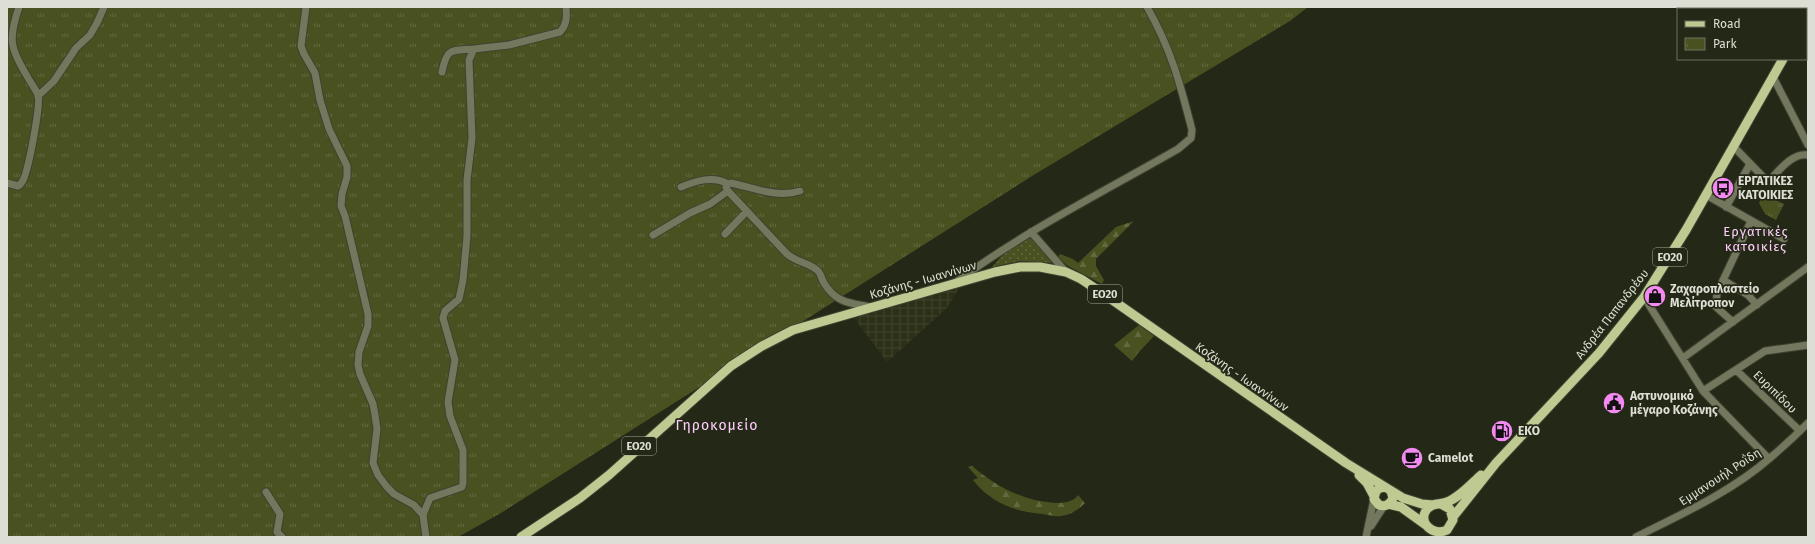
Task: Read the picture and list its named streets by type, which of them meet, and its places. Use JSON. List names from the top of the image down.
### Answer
{
  "streets": {
    "main road": ["ΕΟ20", "Κοζάνης - Ιωαννίνων", "Ανδρέα Παπανδρέου"],
    "street": ["Ευριπίδου", "Εμμανουήλ Ροΐδη"]
  },
  "crossings": [
    ["ΕΟ20", "Κοζάνης - Ιωαννίνων"],
    ["ΕΟ20", "Ανδρέα Παπανδρέου"],
    ["Κοζάνης - Ιωαννίνων", "Ανδρέα Παπανδρέου"],
    ["Ευριπίδου", "Εμμανουήλ Ροΐδη"]
  ],
  "districts": ["Εργατικές κατοικίες", "Γηροκομείο"],
  "places": {
    "bus stop": ["ΕΡΓΑΤΙΚΕΣ ΚΑΤΟΙΚΙΕΣ"],
    "shop": ["Ζαχαροπλαστείο Μελίτροπον"],
    "public building": ["Αστυνομικό μέγαρο Κοζάνης"],
    "fuel station": ["EKO"],
    "cafe": ["Camelot"]
  },
  "legend": ["Road", "Park"]
}
